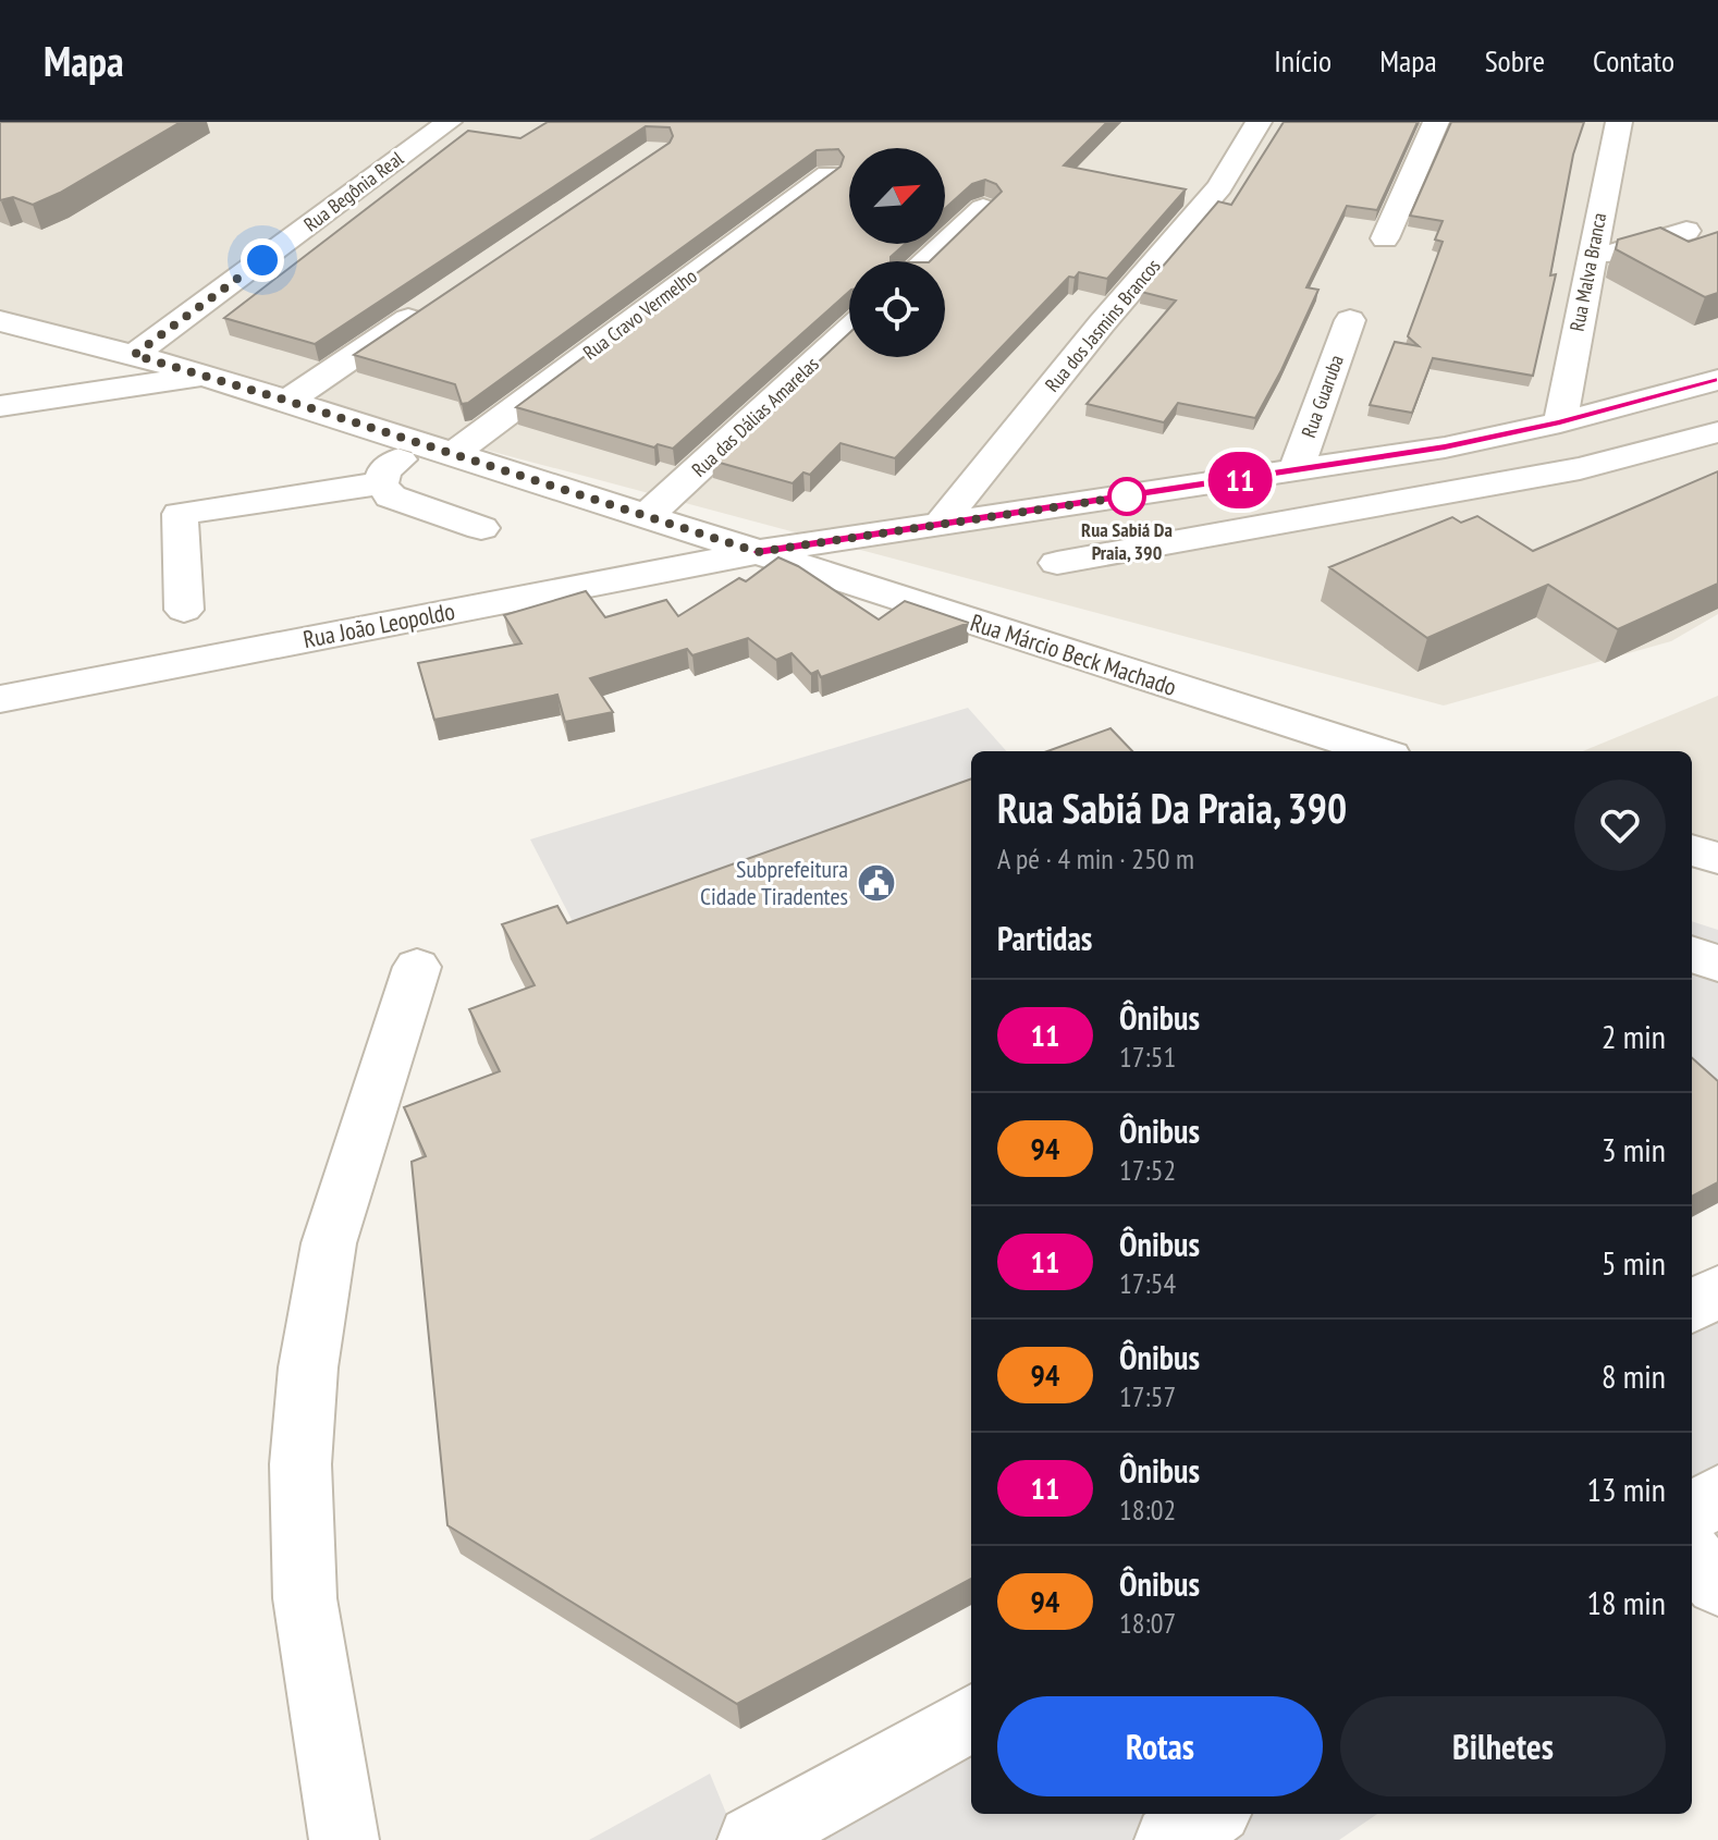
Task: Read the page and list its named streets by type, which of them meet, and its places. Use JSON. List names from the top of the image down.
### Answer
{
  "streets": {
    "street": [
      "Rua Begônia Real",
      "Rua Malva Branca",
      "Rua Cravo Vermelho",
      "Rua dos Jasmins Brancos",
      "Rua Guaruba",
      "Rua das Dálias Amarelas",
      "Rua João Leopoldo",
      "Rua Márcio Beck Machado"
    ]
  },
  "crossings": [
    ["Rua Begônia Real", "Rua Márcio Beck Machado"],
    ["Rua Malva Branca", "Rua João Leopoldo"],
    ["Rua Cravo Vermelho", "Rua Márcio Beck Machado"],
    ["Rua dos Jasmins Brancos", "Rua João Leopoldo"],
    ["Rua Guaruba", "Rua João Leopoldo"],
    ["Rua das Dálias Amarelas", "Rua Márcio Beck Machado"],
    ["Rua João Leopoldo", "Rua Márcio Beck Machado"]
  ],
  "places": {
    "other": ["Rua Sabiá Da Praia, 390"],
    "public building": ["Subprefeitura Cidade Tiradentes"]
  },
  "lines": ["bus line 11"],
  "north": "top right",
  "page": {
    "header": "Mapa",
    "nav": [
      "Início",
      "Mapa",
      "Sobre",
      "Contato"
    ],
    "on_map": "11",
    "heading": [
      ["Rua Sabiá Da Praia, 390", "A pé · 4 min · 250 m"],
      "Partidas"
    ],
    "list": [
      {
        "mark": "11",
        "name": "Ônibus",
        "note": "17:51",
        "value": "2 min"
      },
      {
        "mark": "94",
        "name": "Ônibus",
        "note": "17:52",
        "value": "3 min"
      },
      {
        "mark": "11",
        "name": "Ônibus",
        "note": "17:54",
        "value": "5 min"
      },
      {
        "mark": "94",
        "name": "Ônibus",
        "note": "17:57",
        "value": "8 min"
      },
      {
        "mark": "11",
        "name": "Ônibus",
        "note": "18:02",
        "value": "13 min"
      },
      {
        "mark": "94",
        "name": "Ônibus",
        "note": "18:07",
        "value": "18 min"
      }
    ],
    "buttons": ["Rotas", "Bilhetes"]
  }
}
